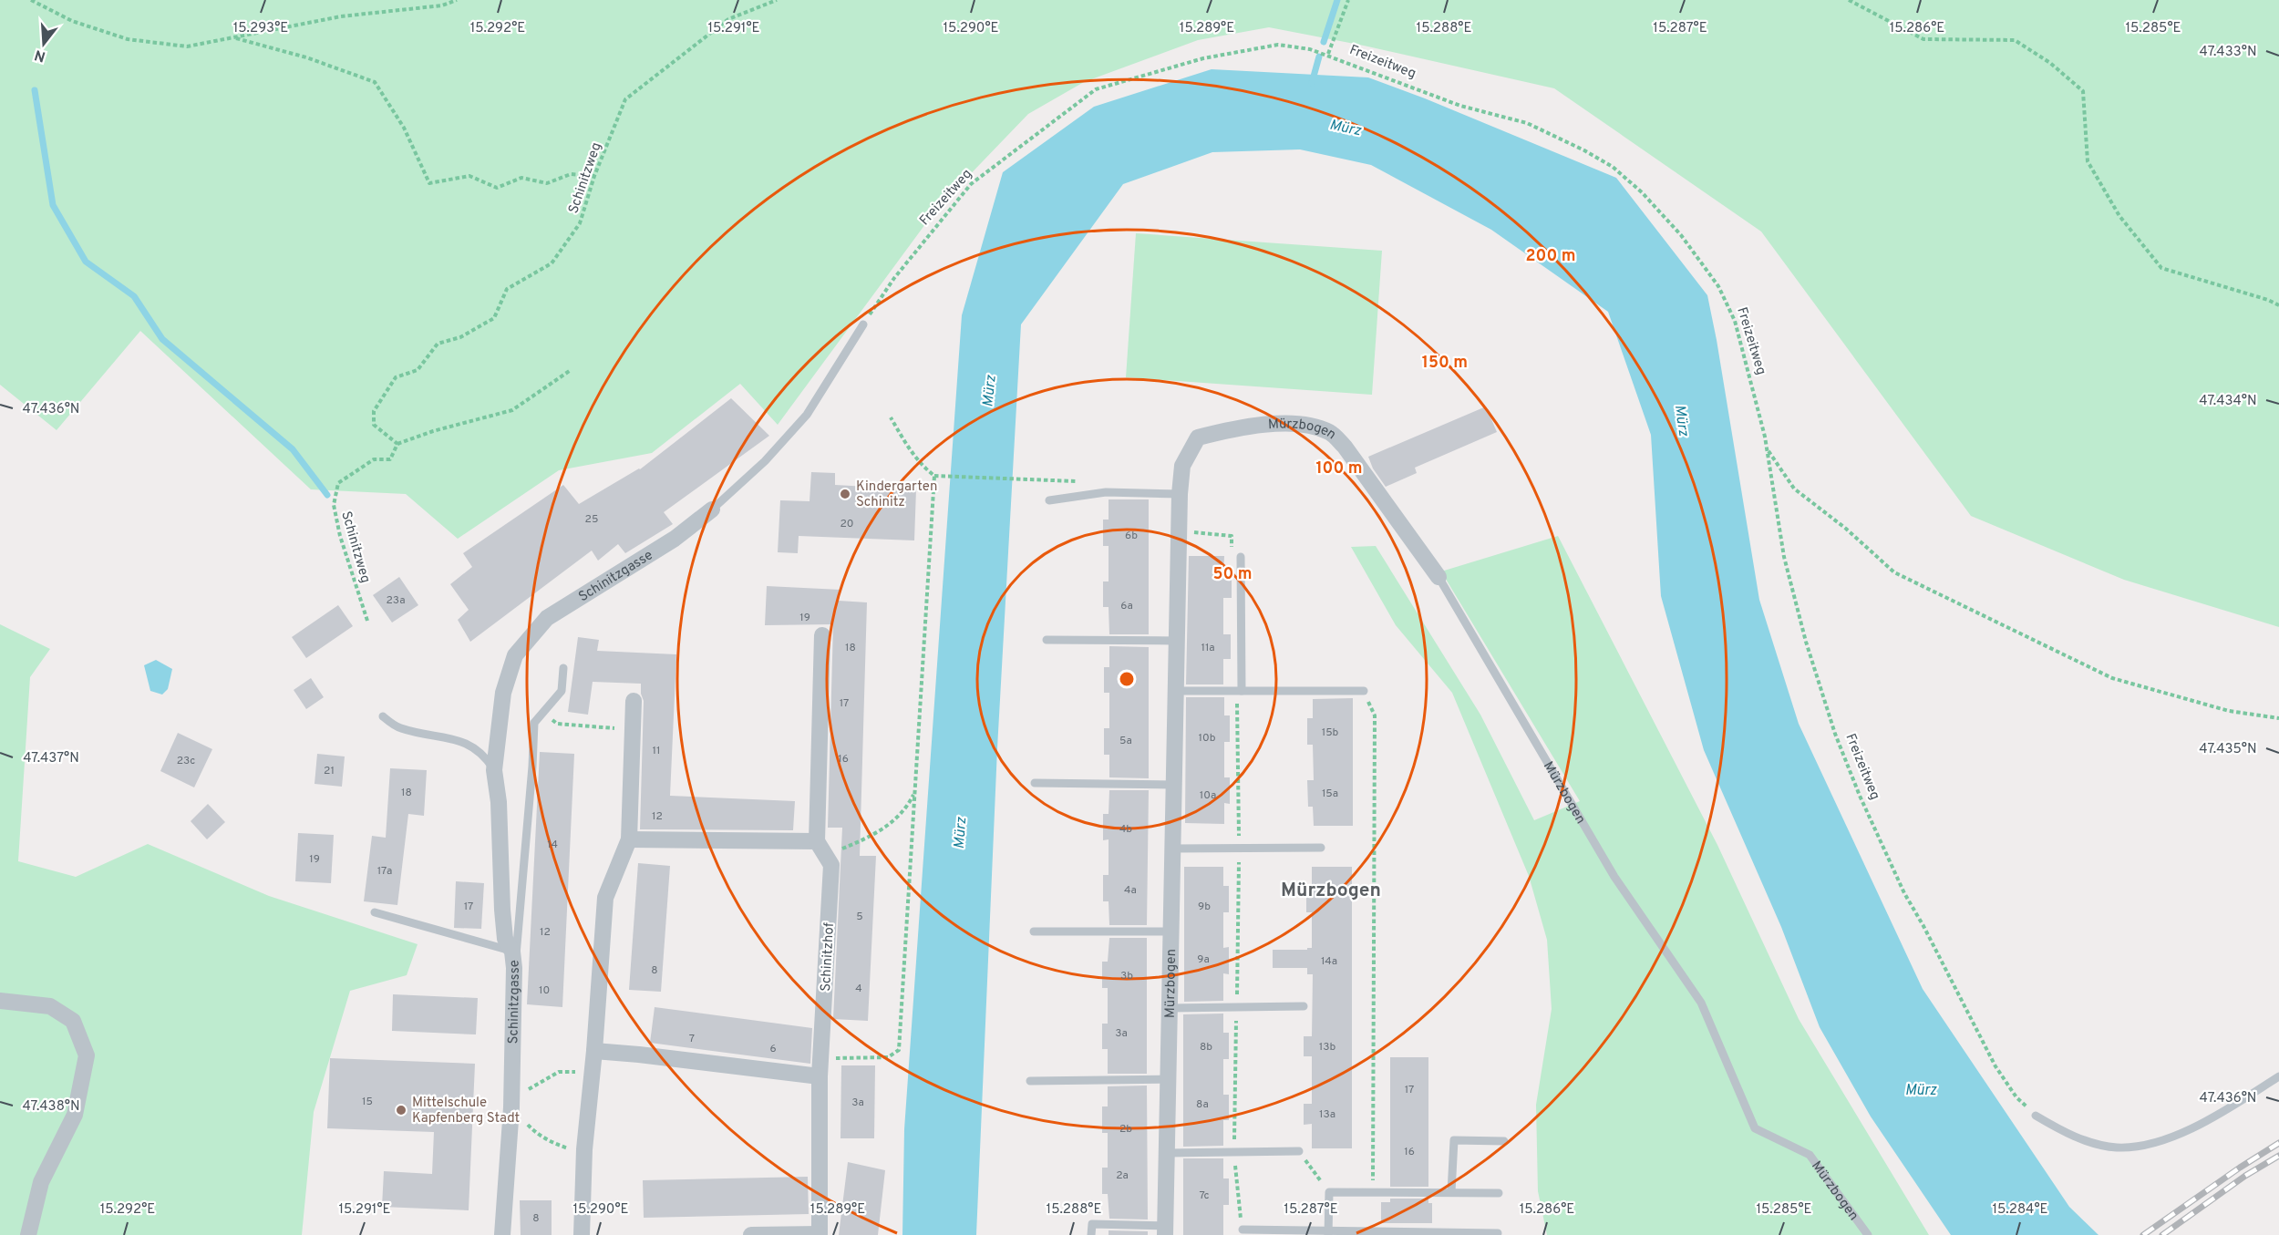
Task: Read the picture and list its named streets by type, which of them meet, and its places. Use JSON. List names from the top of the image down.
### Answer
{
  "streets": {
    "street": ["Mürzbogen", "Schinitzgasse", "Schinitzhof"],
    "path": ["Freizeitweg", "Schinitzweg"]
  },
  "districts": ["Mürzbogen"],
  "water": ["Mürz"],
  "places": ["Kindergarten Schinitz", "Mittelschule Kapfenberg Stadt"],
  "house_numbers": [
    "25",
    "20",
    "6b",
    "23a",
    "6a",
    "19",
    "18",
    "11a",
    "17",
    "15b",
    "10b",
    "5a",
    "11",
    "16",
    "23c",
    "21",
    "18",
    "15a",
    "10a",
    "12",
    "4b",
    "14",
    "19",
    "17a",
    "4a",
    "17",
    "9b",
    "5",
    "12",
    "9a",
    "14a",
    "8",
    "3b",
    "4",
    "10",
    "3a",
    "7",
    "8b",
    "13b",
    "6",
    "17",
    "15",
    "3a",
    "8a",
    "13a",
    "2b",
    "16",
    "2a",
    "7c",
    "8"
  ],
  "north": "bottom",
  "coordinates": [
    "15.293°E",
    "15.292°E",
    "15.291°E",
    "15.290°E",
    "15.289°E",
    "15.288°E",
    "15.287°E",
    "15.286°E",
    "15.285°E",
    "47.433°N",
    "47.434°N",
    "47.436°N",
    "47.435°N",
    "47.437°N",
    "47.438°N",
    "15.284°E"
  ],
  "rings": [
    "200 m",
    "150 m",
    "100 m",
    "50 m"
  ]
}
